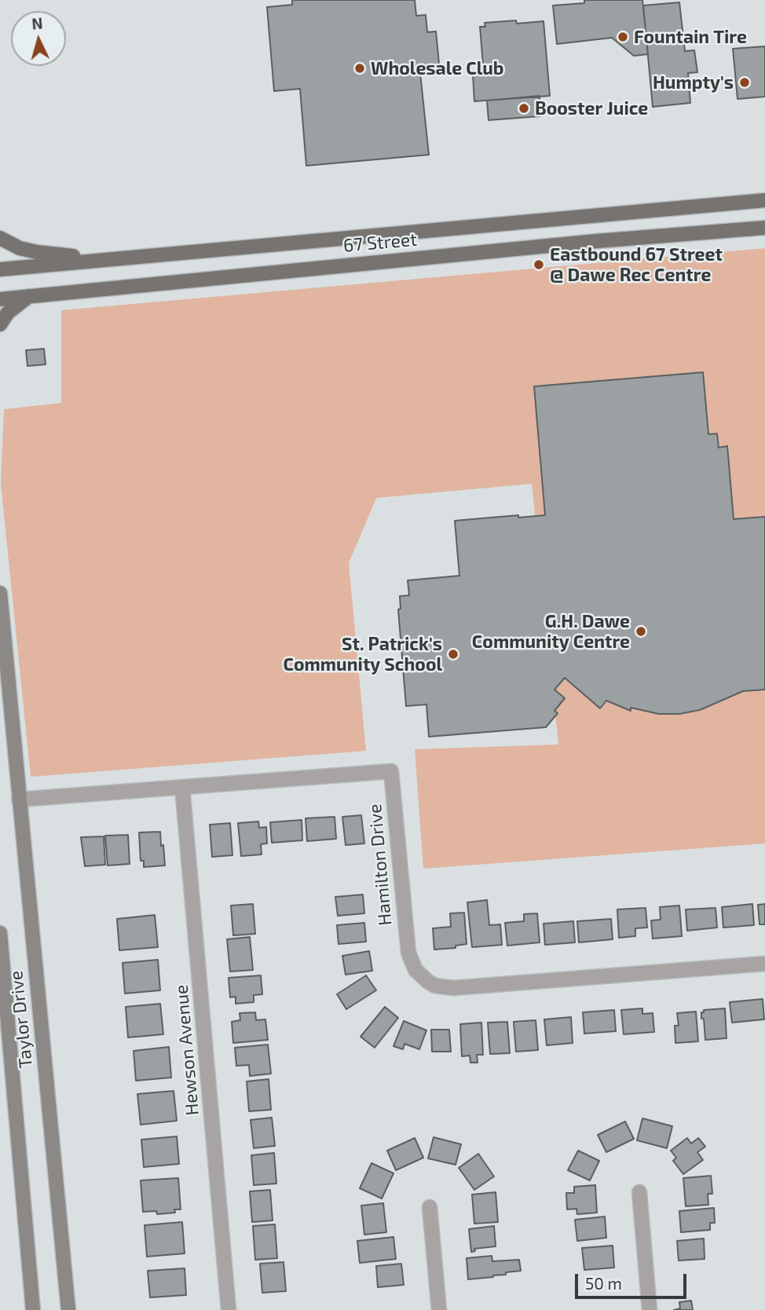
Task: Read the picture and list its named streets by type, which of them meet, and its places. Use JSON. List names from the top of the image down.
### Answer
{
  "streets": {
    "main road": ["67 Street", "Taylor Drive"],
    "street": ["Hamilton Drive", "Hewson Avenue"]
  },
  "crossings": [
    ["Hamilton Drive", "Taylor Drive"],
    ["Hamilton Drive", "Hewson Avenue"]
  ],
  "places": [
    "Fountain Tire",
    "Wholesale Club",
    "Humpty's",
    "Booster Juice",
    "Eastbound 67 Street @ Dawe Rec Centre",
    "G.H. Dawe Community Centre",
    "St. Patrick's Community School"
  ],
  "scale_bar": "50 m",
  "north": "top"
}
